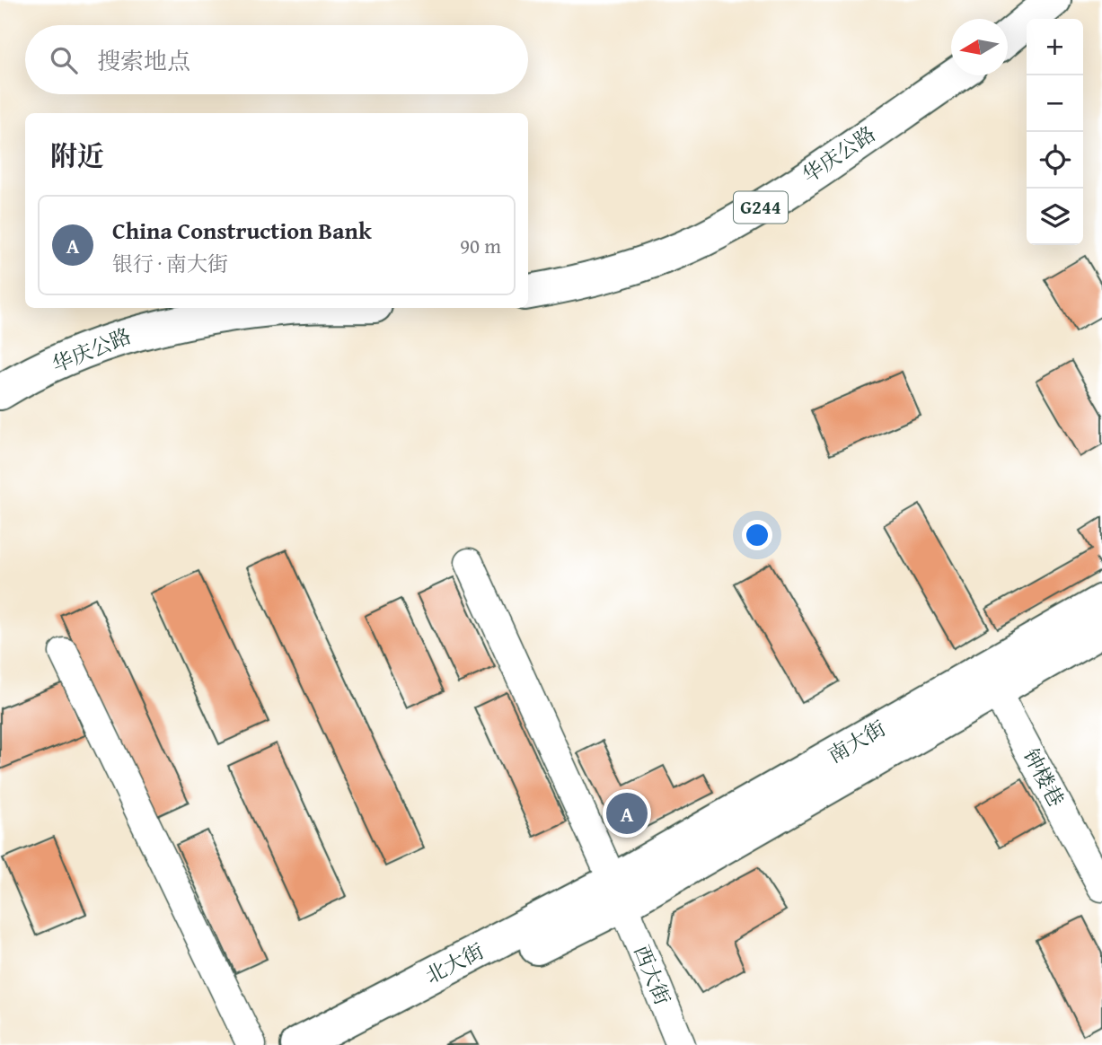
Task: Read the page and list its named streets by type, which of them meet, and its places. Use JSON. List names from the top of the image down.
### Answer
{
  "streets": {
    "main road": [
      "华庆公路",
      "G244",
      "南大街",
      "北大街"
    ],
    "street": ["钟楼巷", "西大街"]
  },
  "crossings": [
    ["南大街", "钟楼巷"],
    ["南大街", "北大街"],
    ["南大街", "西大街"],
    ["北大街", "西大街"]
  ],
  "north": "left",
  "page": {
    "map_buttons": ["+", "−"],
    "search": "搜索地点",
    "heading": "附近",
    "list": [
      {
        "mark": "A",
        "name": "China Construction Bank",
        "note": "银行 · 南大街",
        "value": "90 m"
      }
    ],
    "pins": "A"
  }
}
